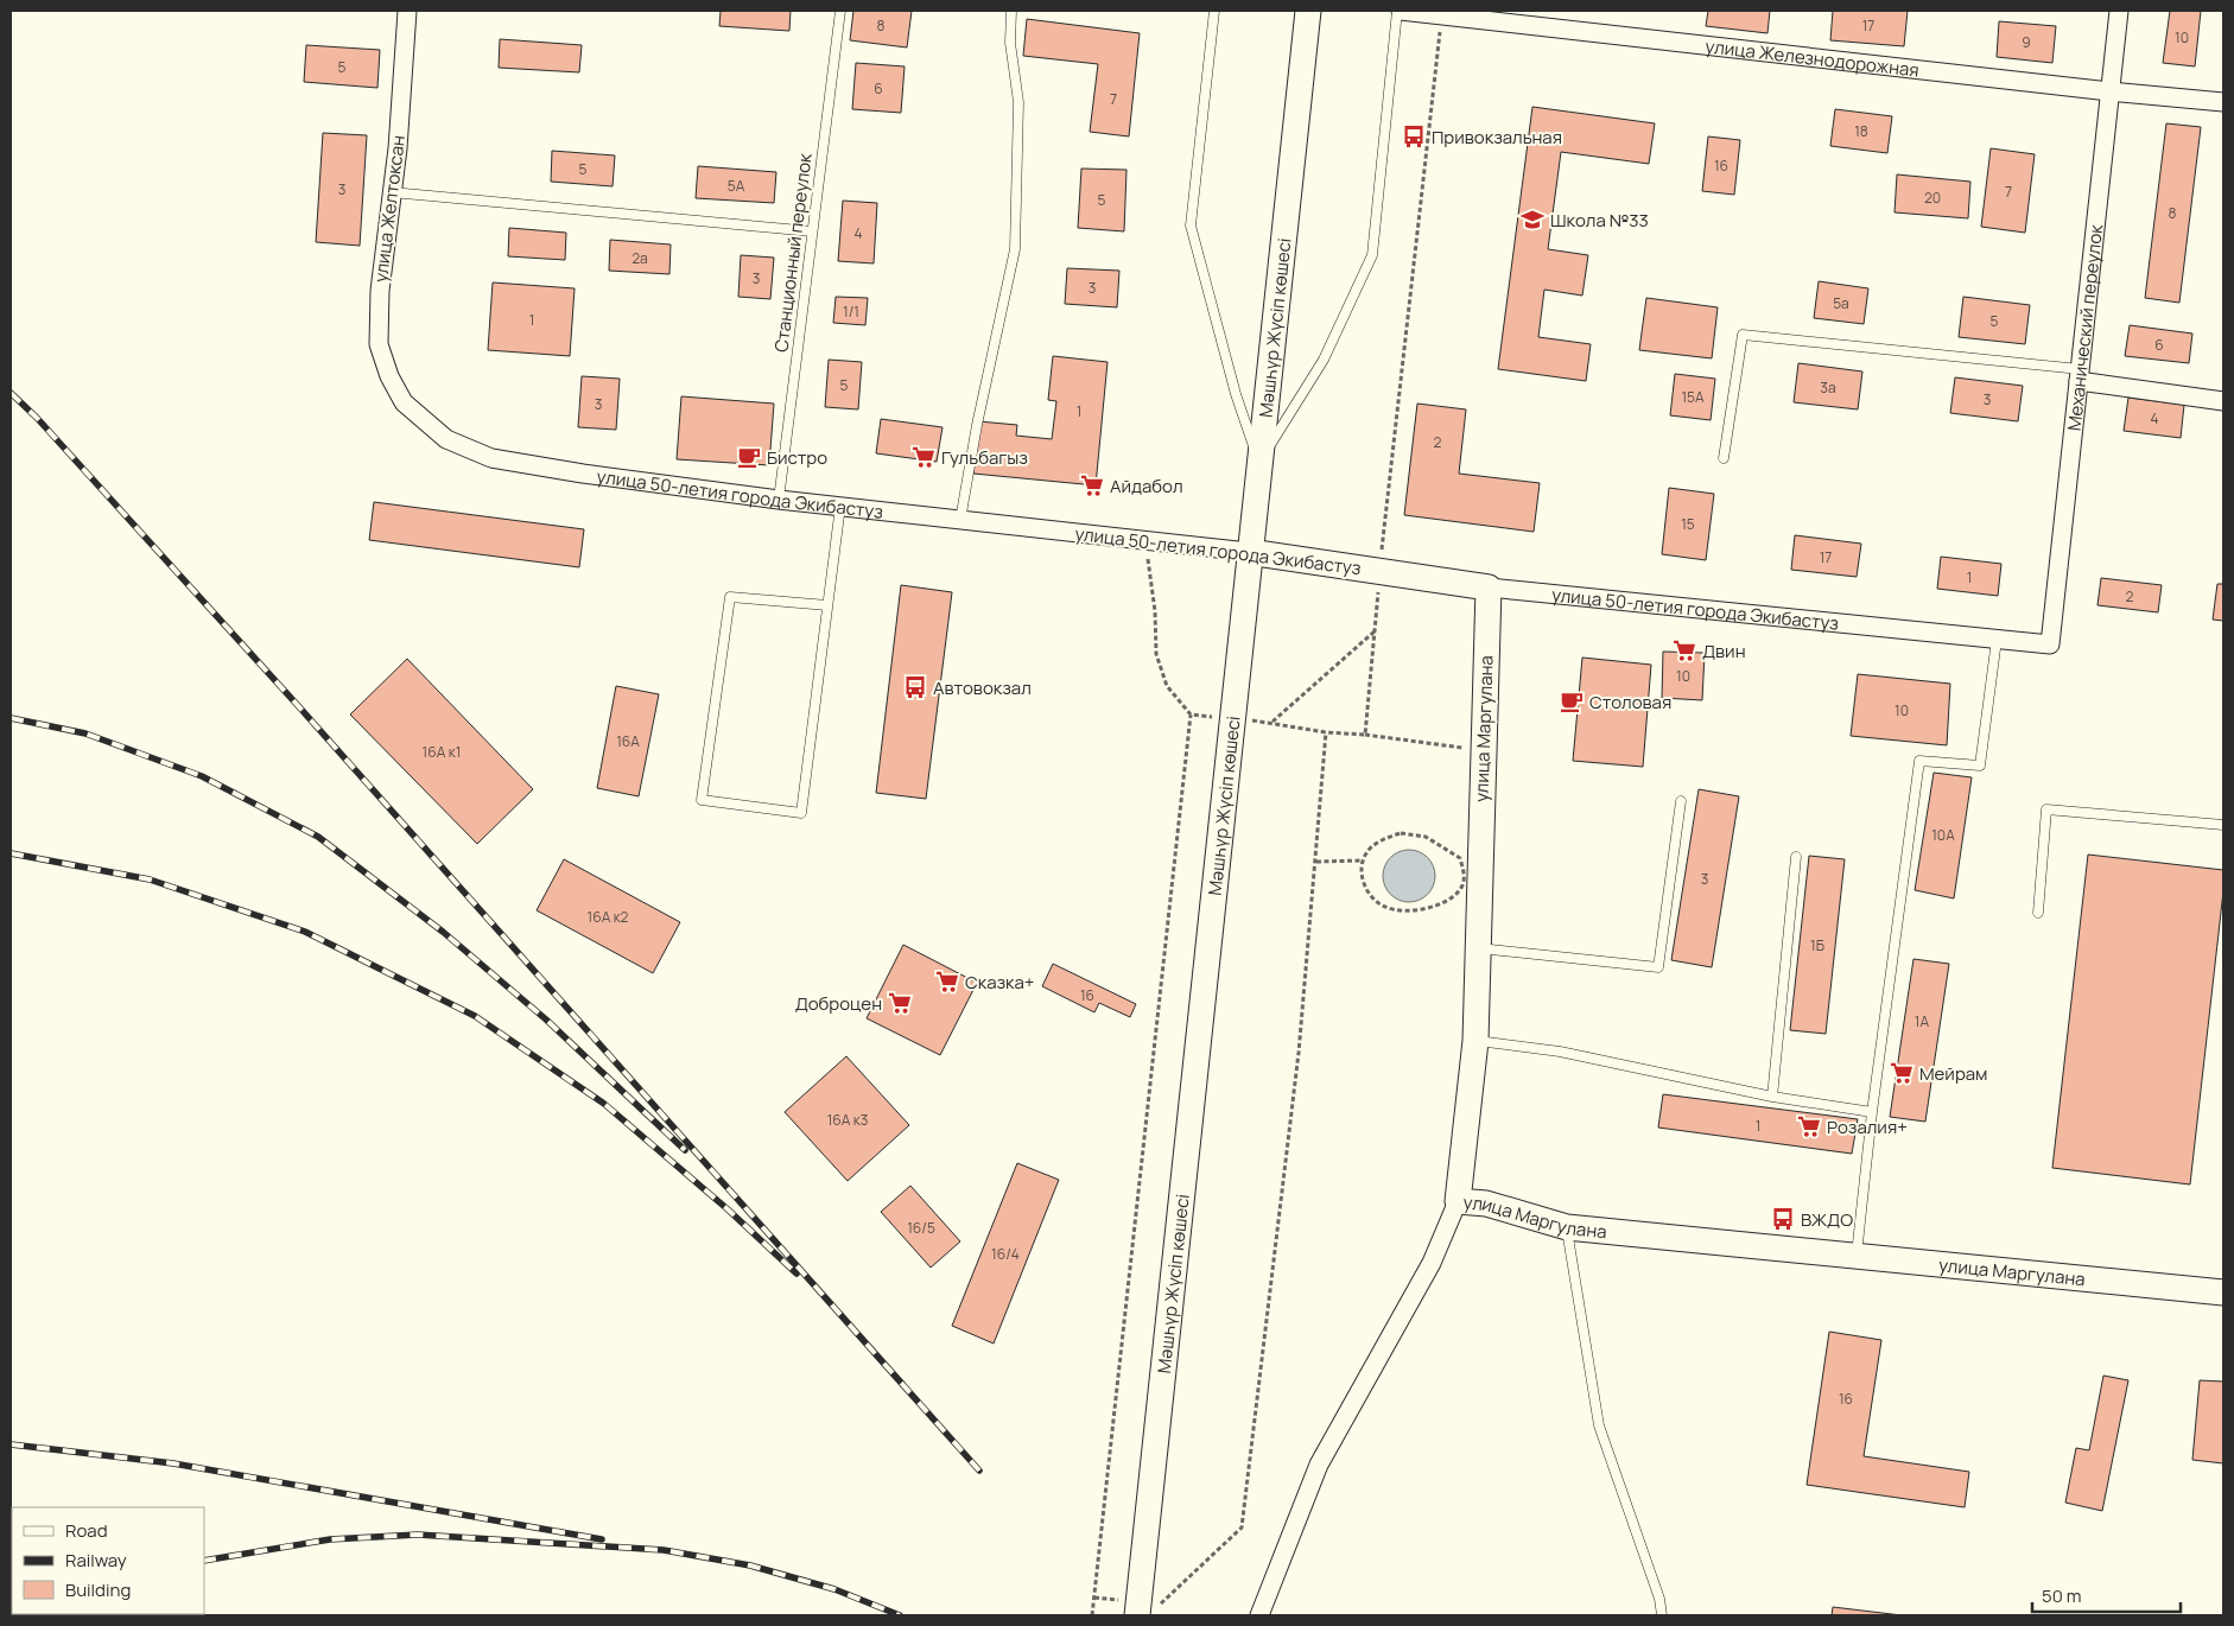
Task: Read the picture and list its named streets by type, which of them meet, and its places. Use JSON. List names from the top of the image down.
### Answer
{
  "streets": {
    "street": [
      "улица Железнодорожная",
      "улица Желтоксан",
      "Мәшһүр Жүсіп көшесі",
      "Механический переулок",
      "улица 50-летия города Экибастуз",
      "улица Маргулана"
    ],
    "lane": ["Станционный переулок"]
  },
  "crossings": [
    ["улица Железнодорожная", "Механический переулок"],
    ["улица Желтоксан", "улица 50-летия города Экибастуз"],
    ["Станционный переулок", "улица 50-летия города Экибастуз"],
    ["Мәшһүр Жүсіп көшесі", "улица 50-летия города Экибастуз"],
    ["Механический переулок", "улица 50-летия города Экибастуз"],
    ["улица 50-летия города Экибастуз", "улица Маргулана"]
  ],
  "places": {
    "bus stop": ["Привокзальная", "Автовокзал", "ВЖДО"],
    "school or university": ["Школа №33"],
    "cafe": ["Бистро", "Столовая"],
    "supermarket": [
      "Гульбагыз",
      "Айдабол",
      "Двин",
      "Сказка+",
      "Доброцен",
      "Мейрам",
      "Розалия+"
    ]
  },
  "house_numbers": [
    "8",
    "17",
    "10",
    "9",
    "5",
    "6",
    "7",
    "18",
    "16",
    "5",
    "5А",
    "3",
    "7",
    "20",
    "5",
    "8",
    "4",
    "2а",
    "3",
    "3",
    "5а",
    "1/1",
    "1",
    "5",
    "6",
    "5",
    "3а",
    "15А",
    "3",
    "3",
    "1",
    "4",
    "2",
    "15",
    "17",
    "1",
    "2",
    "10",
    "10",
    "16А",
    "16А к1",
    "10А",
    "3",
    "16А к2",
    "1Б",
    "16",
    "1А",
    "16А к3",
    "1",
    "16/5",
    "16/4",
    "16"
  ],
  "legend": ["Road", "Railway", "Building"],
  "scale_bar": "50 m"
}
